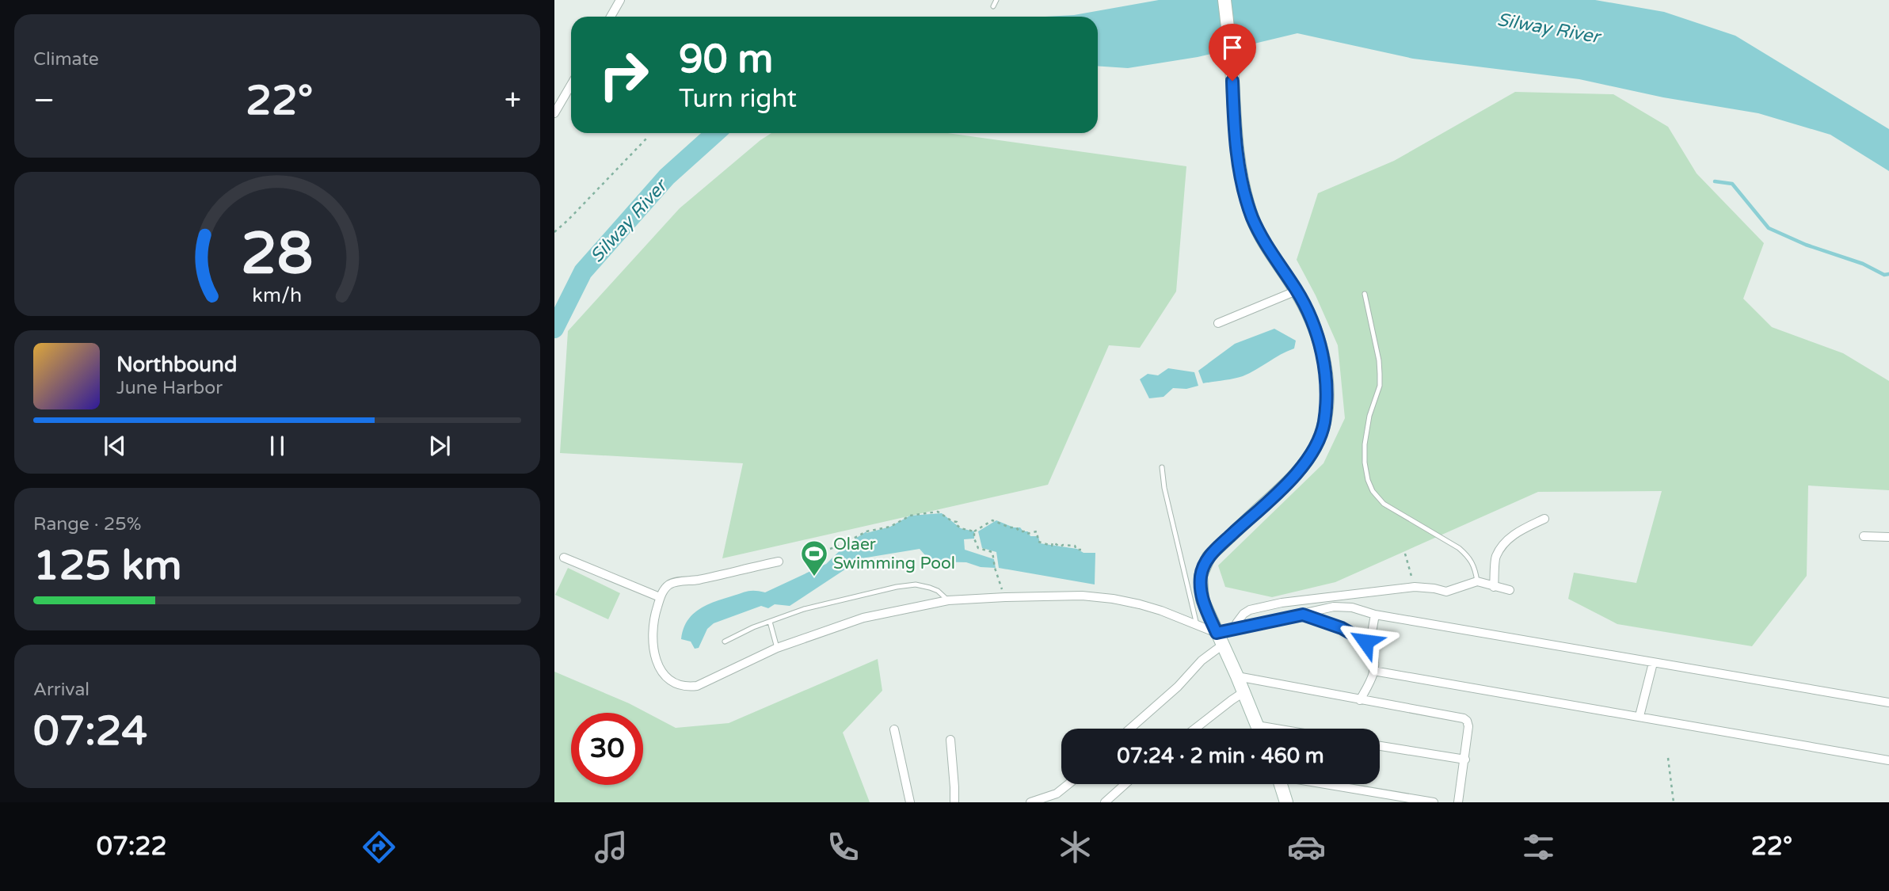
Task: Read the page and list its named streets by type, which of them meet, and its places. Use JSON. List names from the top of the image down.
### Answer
{
  "water": ["Silway River"],
  "places": {
    "sports": ["Olaer Swimming Pool"]
  },
  "page": {
    "tile": [
      "Climate",
      ["Range · 25%", "125 km"],
      ["Arrival", "07:24"]
    ],
    "turn": ["90 m", "Turn right"],
    "heat": ["−", "22°", "+"],
    "song": ["Northbound", "June Harbor"],
    "limit": "30",
    "trip": "07:24 · 2 min · 460 m",
    "tabs": ["07:22", "22°"],
    "gauge": ["28", "km/h"]
  }
}
